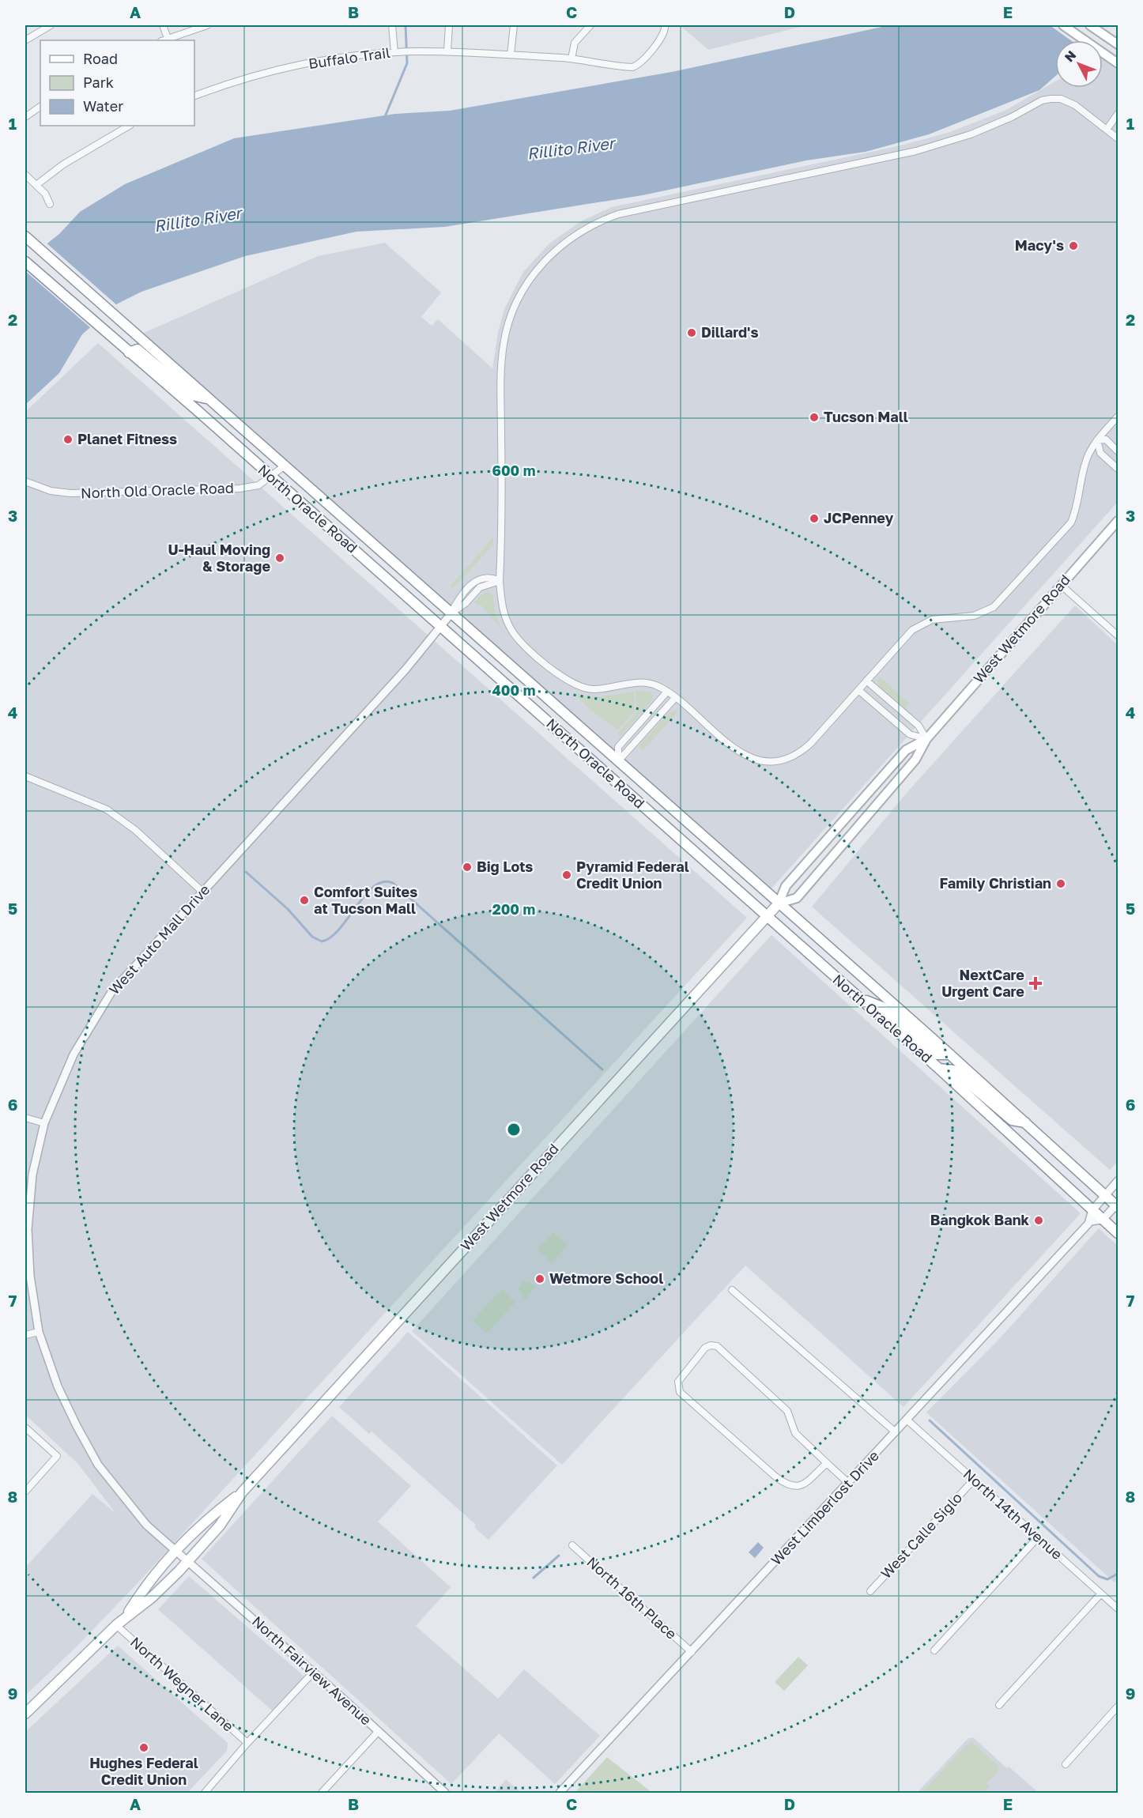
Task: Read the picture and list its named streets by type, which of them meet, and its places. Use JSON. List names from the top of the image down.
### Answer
{
  "streets": {
    "main road": ["North Oracle Road", "West Wetmore Road"],
    "street": [
      "Buffalo Trail",
      "North Old Oracle Road",
      "West Auto Mall Drive",
      "West Limberlost Drive",
      "North 14th Avenue",
      "West Calle Siglo",
      "North 16th Place",
      "North Fairview Avenue",
      "North Wegner Lane"
    ]
  },
  "crossings": [
    ["North Old Oracle Road", "North Oracle Road"],
    ["North Oracle Road", "West Wetmore Road"],
    ["North Oracle Road", "West Auto Mall Drive"],
    ["West Wetmore Road", "West Auto Mall Drive"],
    ["West Wetmore Road", "North Fairview Avenue"],
    ["West Wetmore Road", "North Wegner Lane"],
    ["West Auto Mall Drive", "North Fairview Avenue"],
    ["West Limberlost Drive", "North 14th Avenue"],
    ["West Limberlost Drive", "North 16th Place"],
    ["North 14th Avenue", "West Calle Siglo"]
  ],
  "water": ["Rillito River"],
  "places": {
    "other": [
      "Macy's",
      "Dillard's",
      "Tucson Mall",
      "Planet Fitness",
      "JCPenney",
      "U-Haul Moving & Storage",
      "Big Lots",
      "Pyramid Federal Credit Union",
      "Family Christian",
      "Comfort Suites at Tucson Mall",
      "Bangkok Bank",
      "Wetmore School",
      "Hughes Federal Credit Union"
    ],
    "health": ["NextCare Urgent Care"]
  },
  "legend": ["Road", "Park", "Water"],
  "north": "top left",
  "grid": {
    "columns": [
      "A",
      "B",
      "C",
      "D",
      "E"
    ],
    "rows": [
      "1",
      "2",
      "3",
      "4",
      "5",
      "6",
      "7",
      "8",
      "9"
    ]
  },
  "rings": ["600 m", "400 m", "200 m"]
}
